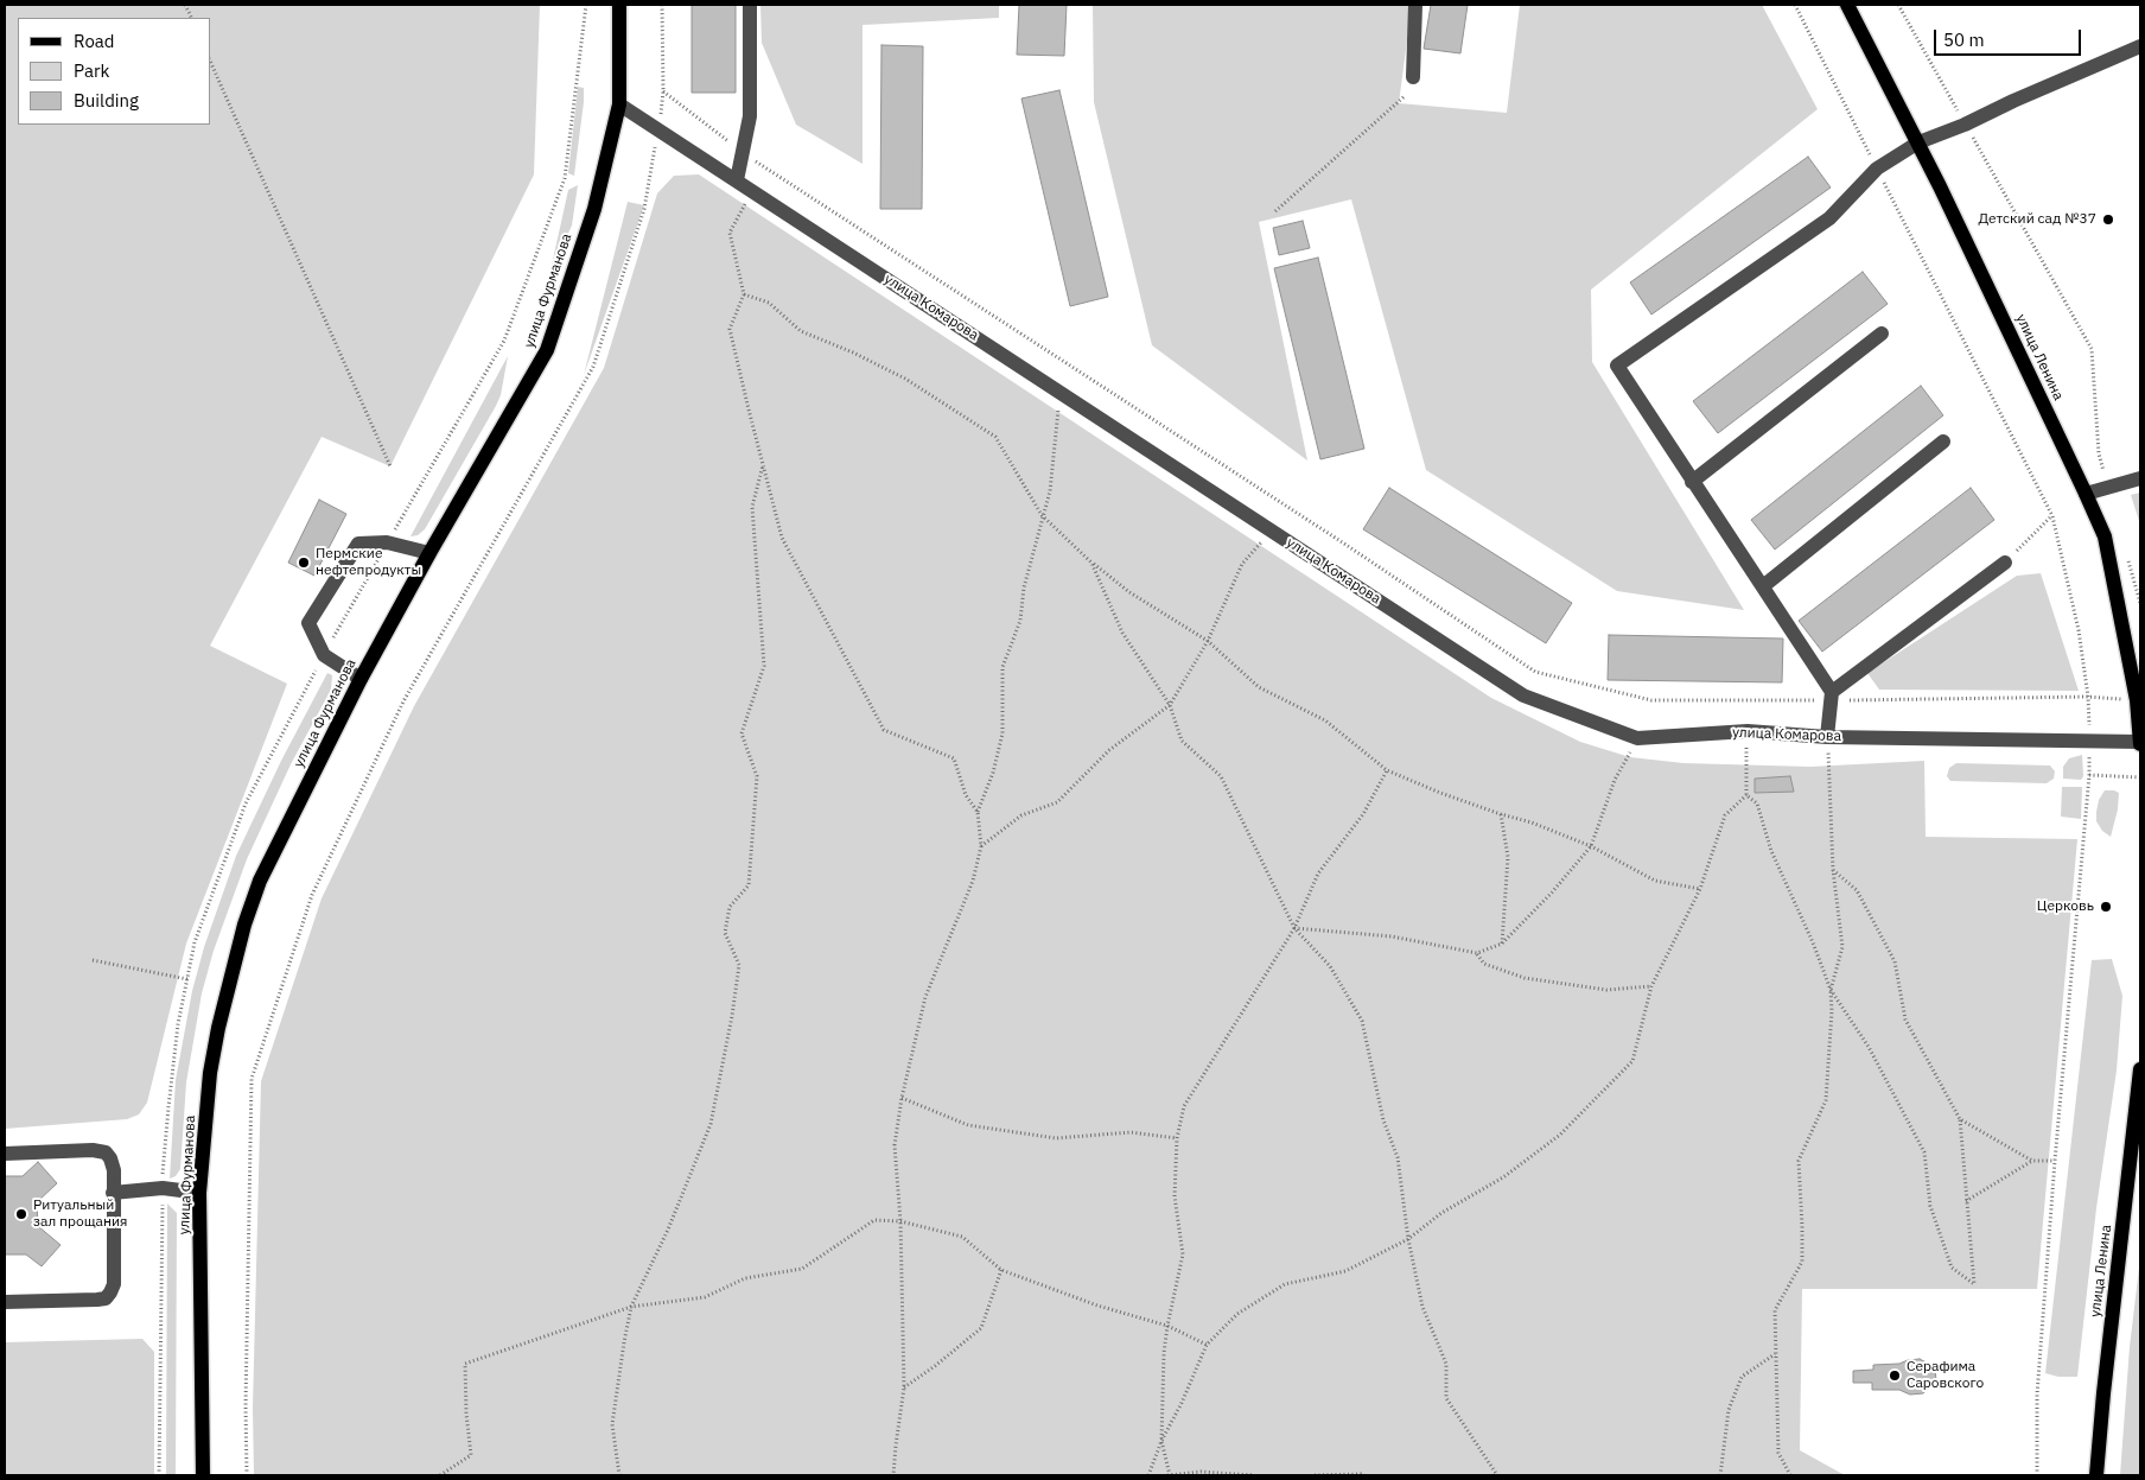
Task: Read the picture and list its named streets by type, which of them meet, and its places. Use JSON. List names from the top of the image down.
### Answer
{
  "streets": {
    "main road": ["улица Фурманова", "улица Ленина"],
    "street": ["улица Комарова"]
  },
  "crossings": [
    ["улица Фурманова", "улица Комарова"],
    ["улица Комарова", "улица Ленина"]
  ],
  "places": [
    "Детский сад №37",
    "Пермские нефтепродукты",
    "Церковь",
    "Ритуальный зал прощания",
    "Серафима Саровского"
  ],
  "legend": ["Road", "Park", "Building"],
  "scale_bar": "50 m"
}
